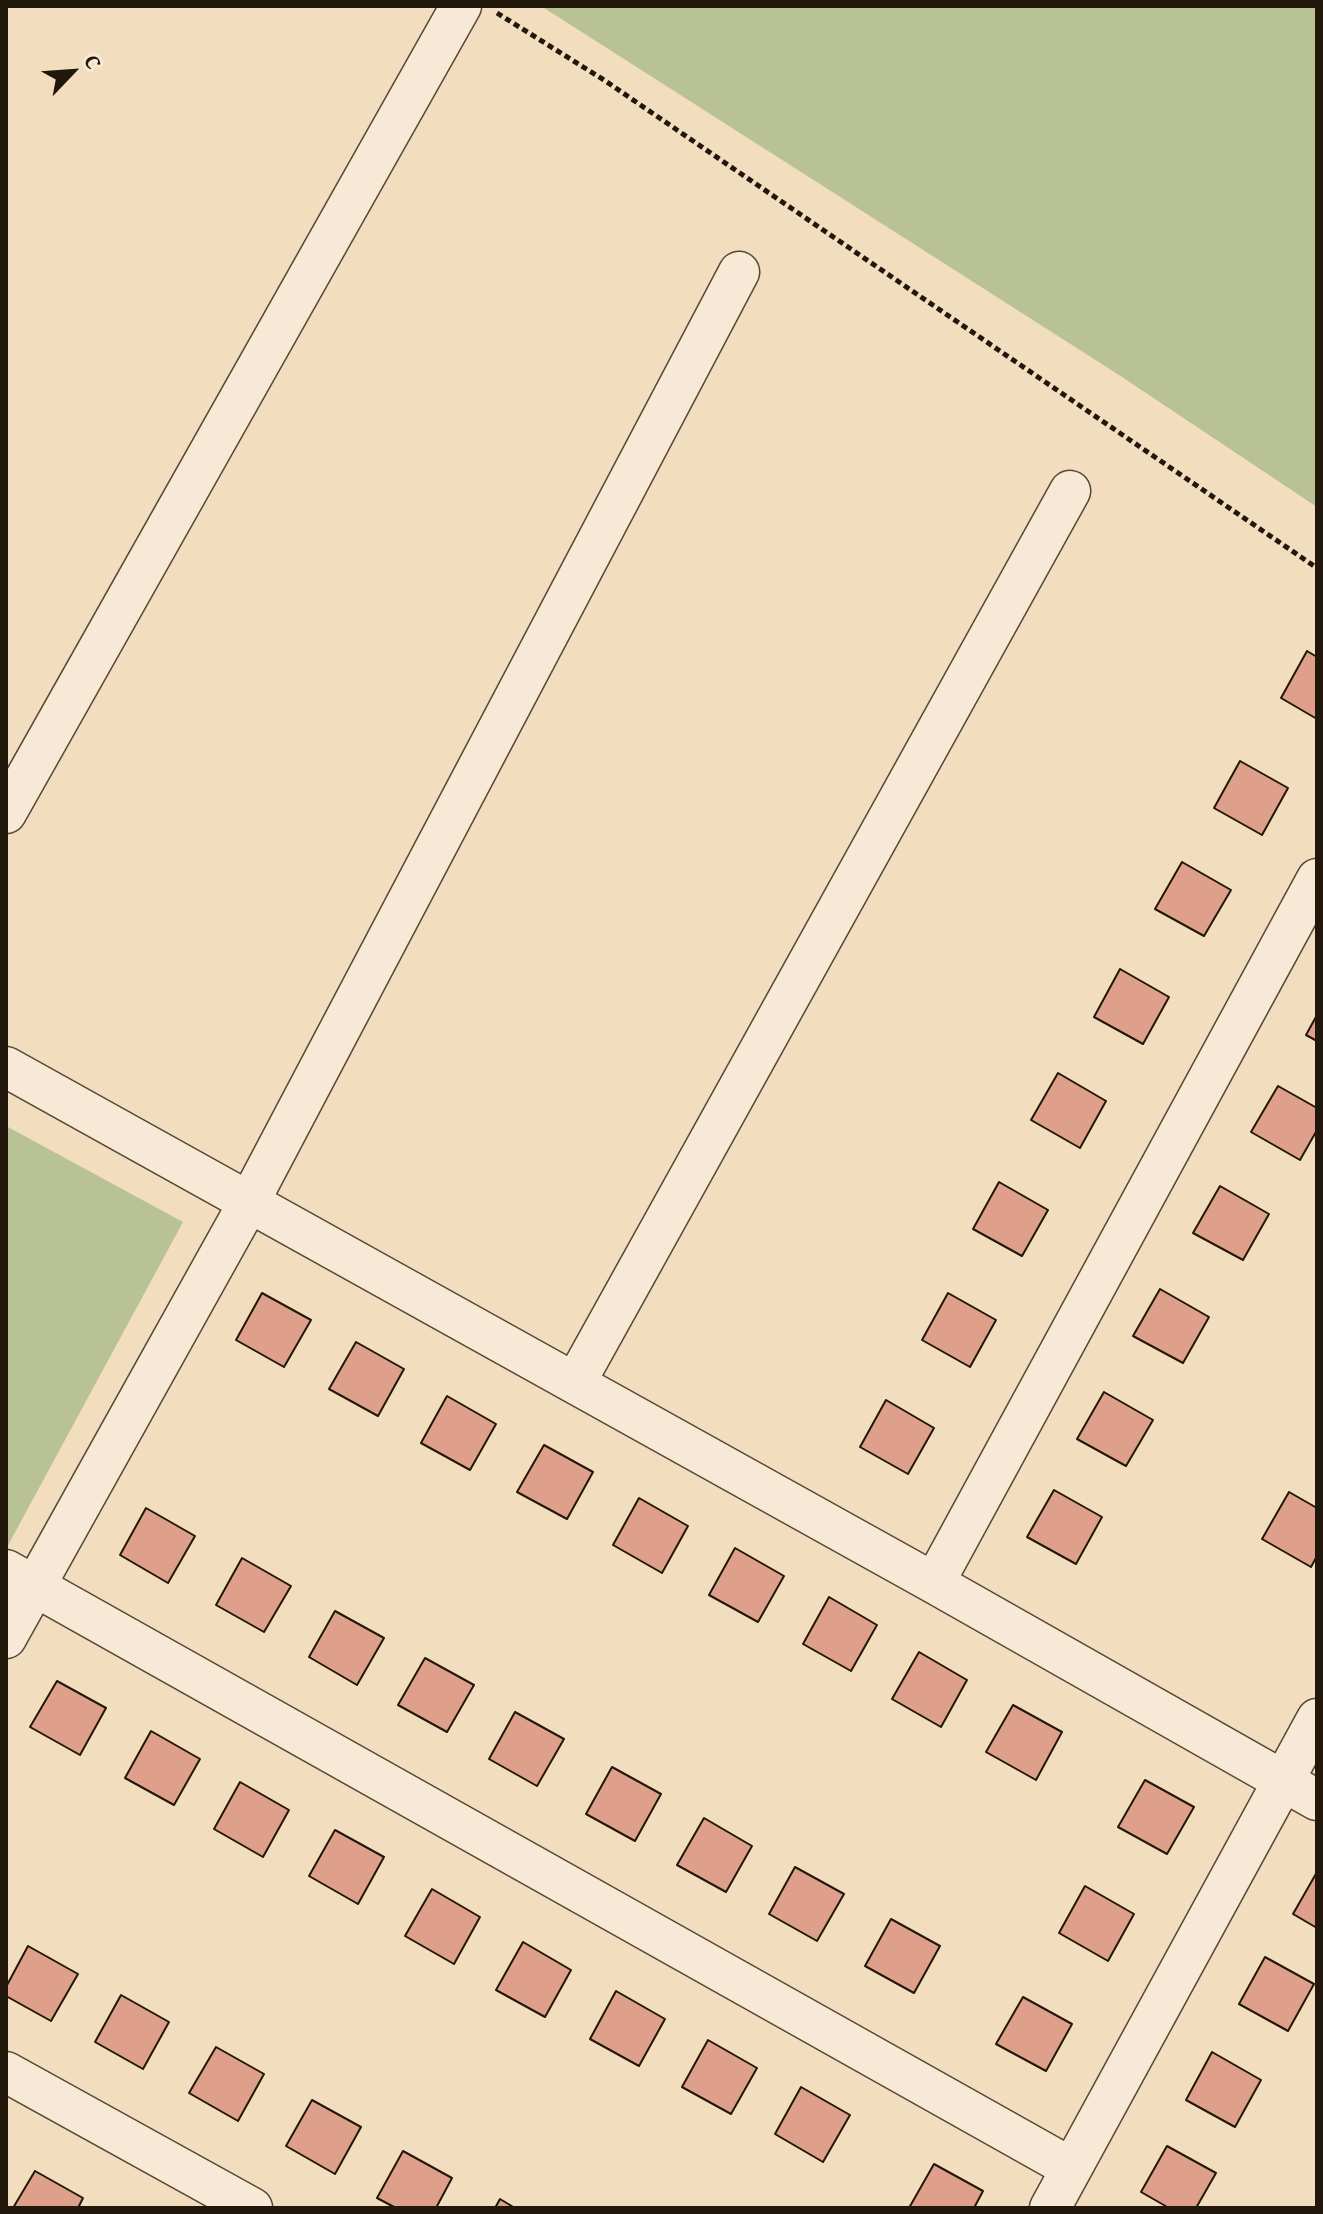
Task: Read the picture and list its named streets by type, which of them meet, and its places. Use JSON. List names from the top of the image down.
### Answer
{
  "north": "top right"
}
